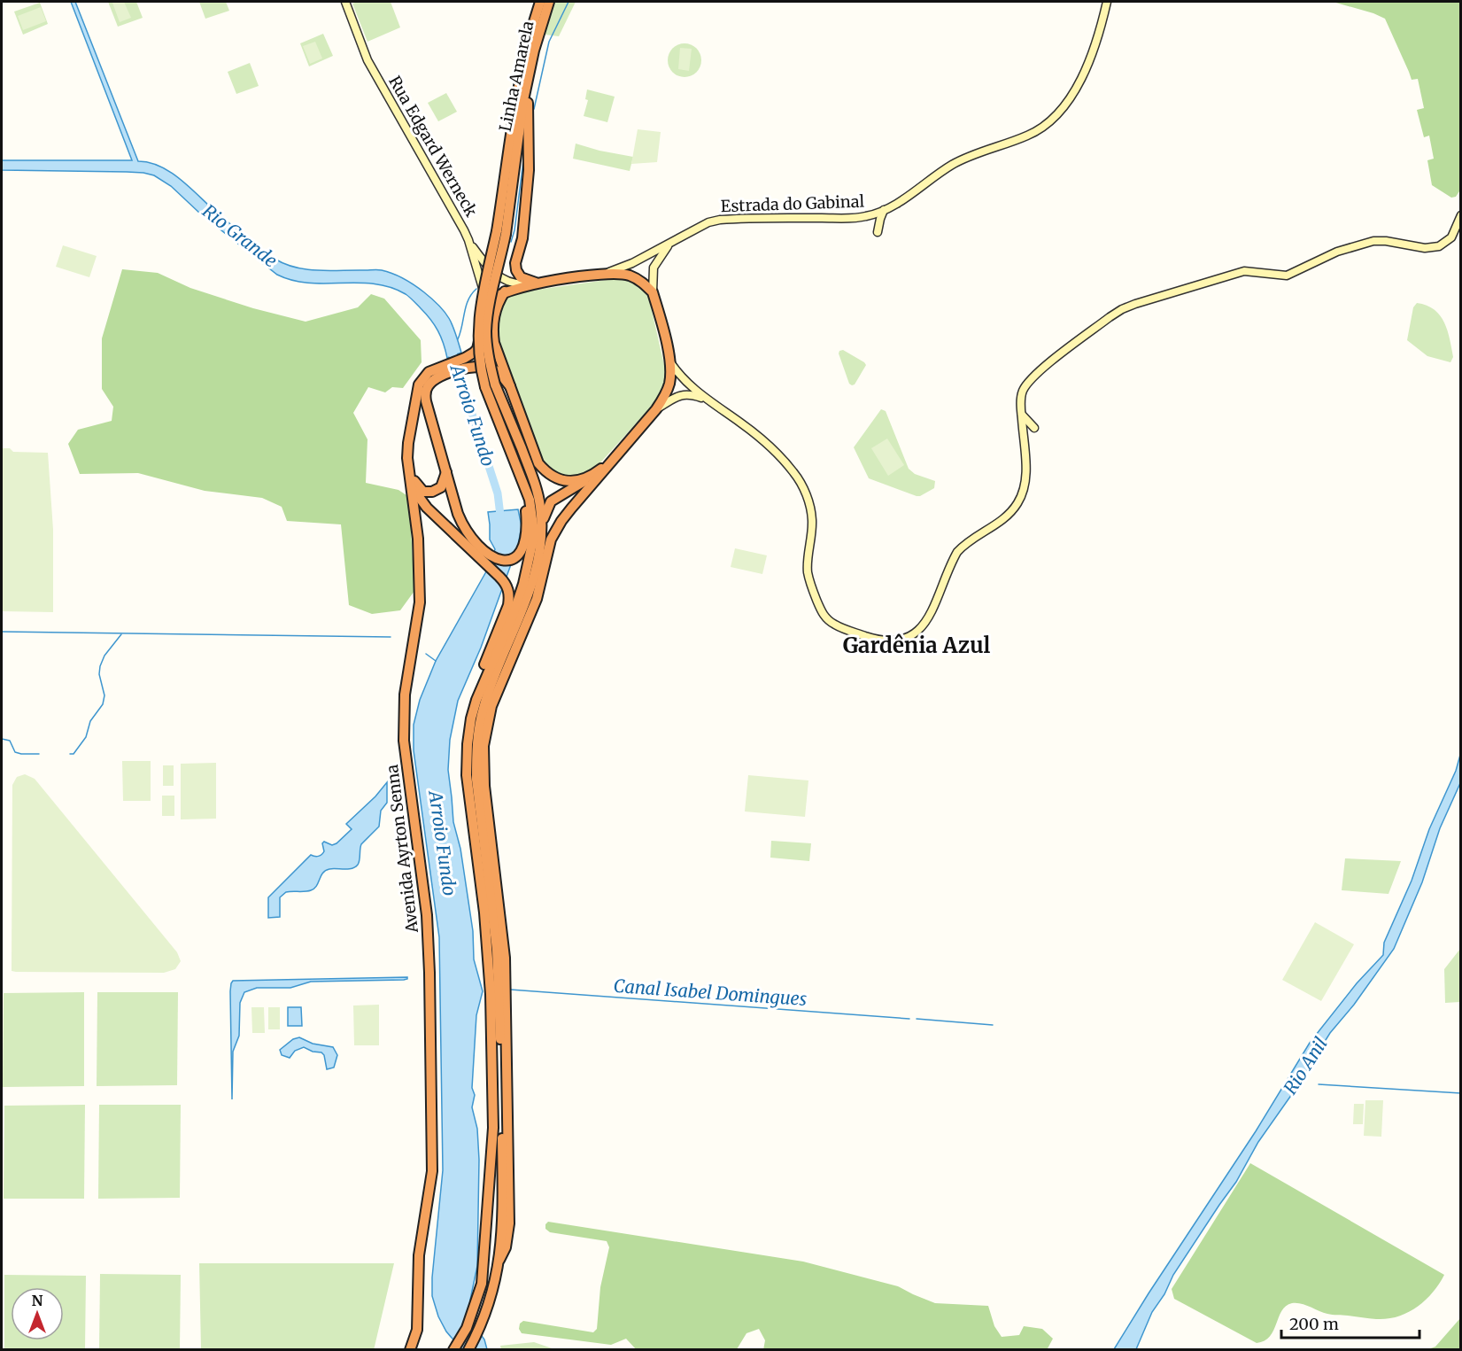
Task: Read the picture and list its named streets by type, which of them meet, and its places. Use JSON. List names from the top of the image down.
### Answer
{
  "streets": {
    "highway": [
      "Linha Amarela",
      "Rua Edgard Werneck",
      "Estrada do Gabinal",
      "Avenida Ayrton Senna"
    ]
  },
  "crossings": [
    ["Rua Edgard Werneck", "Estrada do Gabinal"],
    ["Rua Edgard Werneck", "Avenida Ayrton Senna"]
  ],
  "districts": ["Gardênia Azul"],
  "water": [
    "Rio Grande",
    "Arroio Fundo",
    "Canal Isabel Domingues",
    "Rio Anil"
  ],
  "scale_bar": "200 m",
  "north": "top"
}
